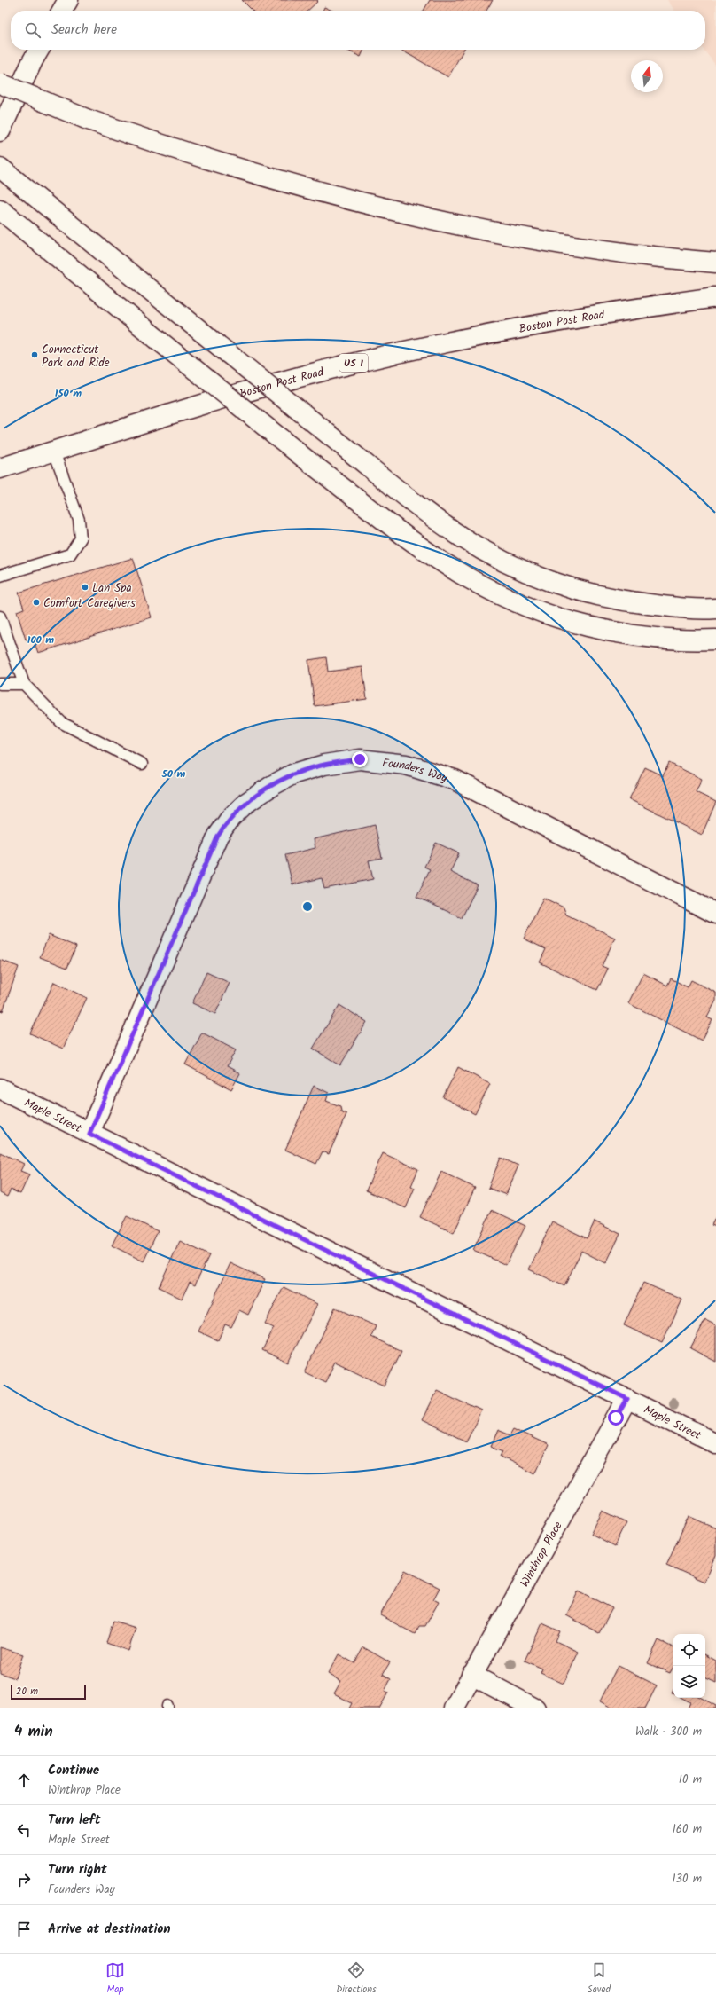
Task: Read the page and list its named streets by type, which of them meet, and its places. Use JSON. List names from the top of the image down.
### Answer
{
  "streets": {
    "main road": [
      "Boston Post Road",
      "US 1",
      "Founders Way",
      "Maple Street",
      "Winthrop Place"
    ]
  },
  "crossings": [
    ["Founders Way", "Maple Street"],
    ["Maple Street", "Winthrop Place"]
  ],
  "places": ["Connecticut Park and Ride", "Lan Spa", "Comfort Caregivers"],
  "scale_bar": "20 m",
  "north": "top",
  "page": {
    "search": "Search here",
    "scale": "20 m",
    "heading": ["4 min", "Walk · 300 m"],
    "list": [
      ["Continue", "Winthrop Place", "10 m"],
      ["Turn left", "Maple Street", "160 m"],
      ["Turn right", "Founders Way", "130 m"],
      "Arrive at destination"
    ],
    "nav": ["Map", "Directions", "Saved"]
  },
  "rings": ["150 m", "100 m", "50 m"]
}
